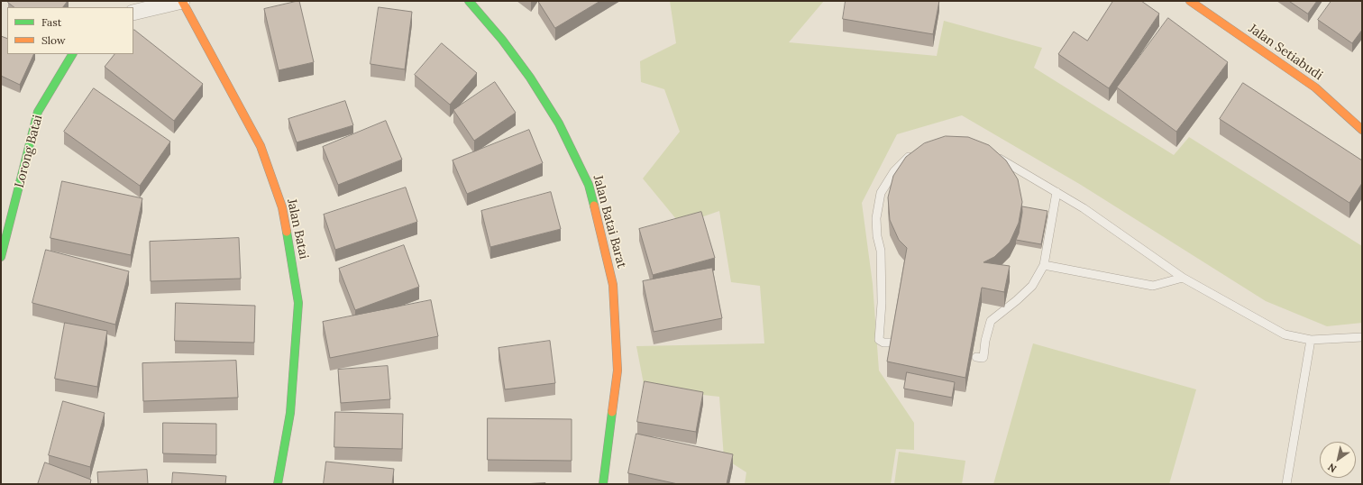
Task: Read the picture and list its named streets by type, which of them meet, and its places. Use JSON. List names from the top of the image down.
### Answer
{
  "streets": {
    "street": [
      "Jalan Setiabudi",
      "Lorong Batai",
      "Jalan Batai Barat",
      "Jalan Batai"
    ]
  },
  "legend": ["Fast", "Slow"],
  "north": "bottom left"
}
